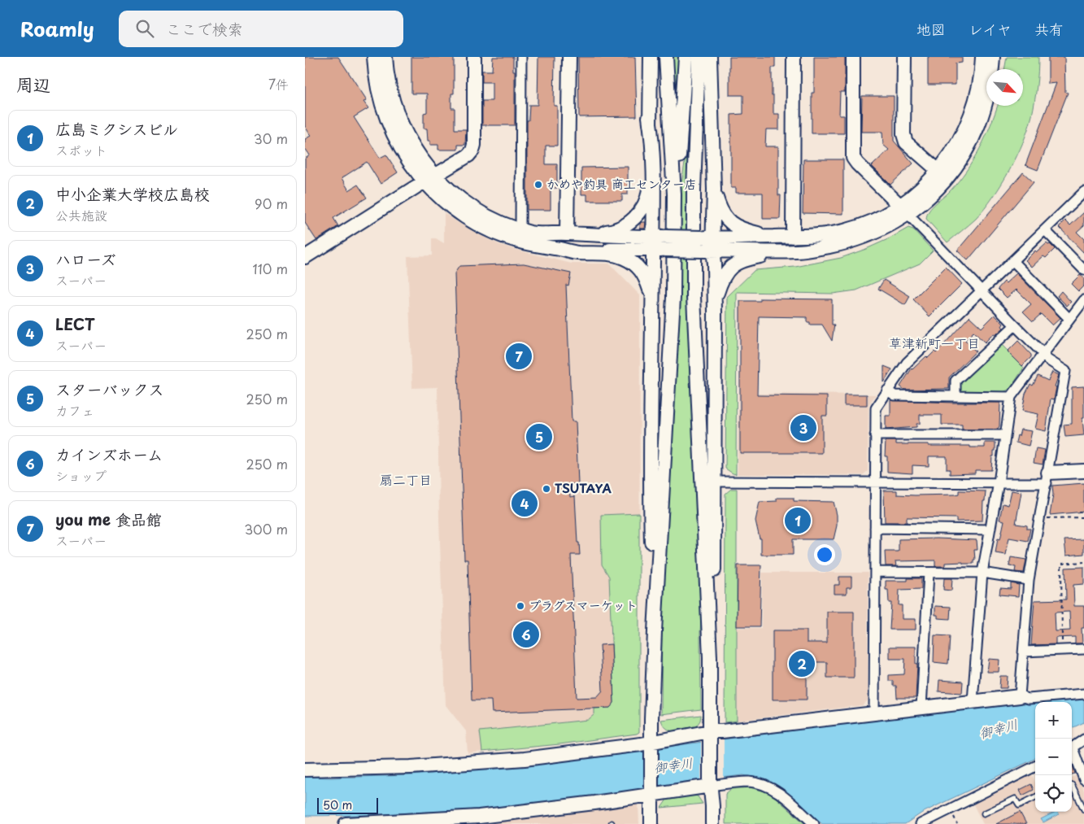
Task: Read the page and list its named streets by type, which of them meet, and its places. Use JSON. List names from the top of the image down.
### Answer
{
  "districts": ["草津新町一丁目", "扇二丁目"],
  "water": ["御幸川"],
  "places": ["かめや釣具 商工センター店", "TSUTAYA", "プラグスマーケット"],
  "scale_bar": "50 m",
  "north": "bottom right",
  "page": {
    "header": "Roamly",
    "search": "ここで検索",
    "nav": ["地図", "レイヤ", "共有"],
    "heading": ["周辺", "7件"],
    "list": [
      {
        "mark": "1",
        "name": "広島ミクシスビル",
        "note": "スポット",
        "value": "30 m"
      },
      {
        "mark": "2",
        "name": "中小企業大学校広島校",
        "note": "公共施設",
        "value": "90 m"
      },
      {
        "mark": "3",
        "name": "ハローズ",
        "note": "スーパー",
        "value": "110 m"
      },
      {
        "mark": "4",
        "name": "LECT",
        "note": "スーパー",
        "value": "250 m"
      },
      {
        "mark": "5",
        "name": "スターバックス",
        "note": "カフェ",
        "value": "250 m"
      },
      {
        "mark": "6",
        "name": "カインズホーム",
        "note": "ショップ",
        "value": "250 m"
      },
      {
        "mark": "7",
        "name": "you me 食品館",
        "note": "スーパー",
        "value": "300 m"
      }
    ],
    "pins": [
      "7",
      "3",
      "5",
      "4",
      "1",
      "6",
      "2"
    ],
    "map_buttons": ["+", "−"],
    "scale": "50 m"
  }
}
